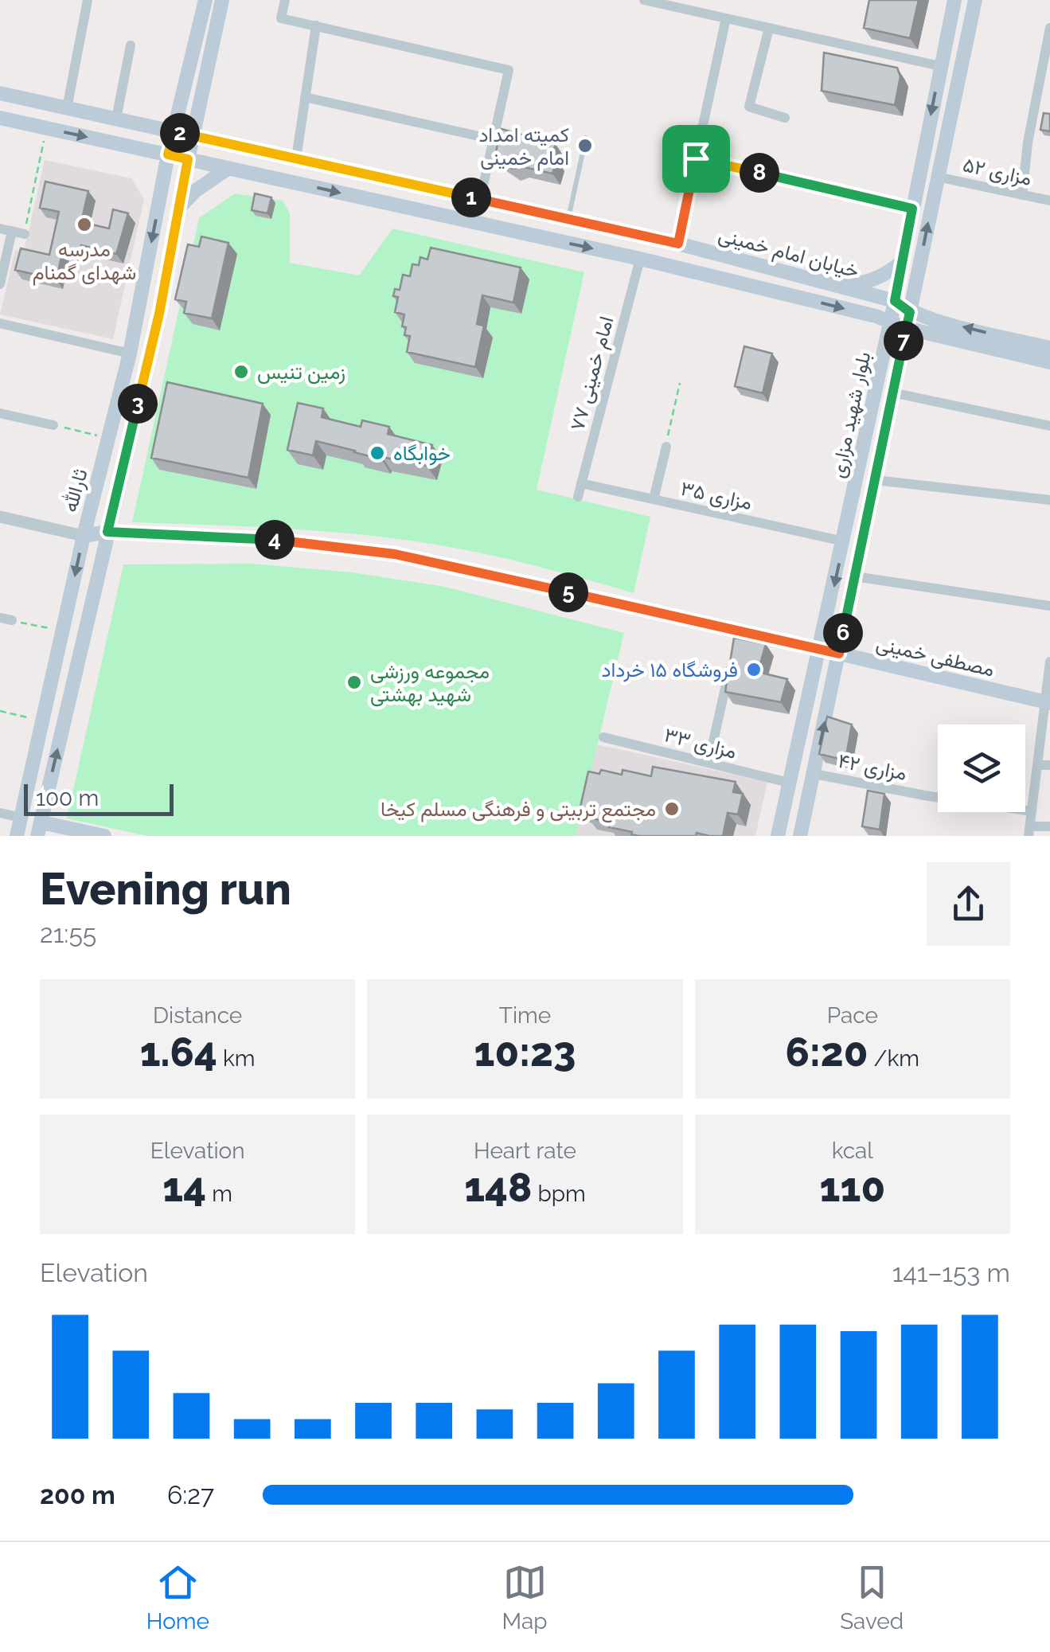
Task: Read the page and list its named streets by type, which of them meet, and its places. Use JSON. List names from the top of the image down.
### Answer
{
  "streets": {
    "main road": [
      "خیابان امام خمینی",
      "بلوار شهید مزاری",
      "ثارالله",
      "مصطفی خمینی"
    ],
    "street": [
      "مزاری ۵۲",
      "امام خمینی ۷۷",
      "مزاری ۳۵",
      "مزاری ۳۳",
      "مزاری ۴۲"
    ]
  },
  "crossings": [
    ["مزاری ۵۲", "بلوار شهید مزاری"],
    ["خیابان امام خمینی", "امام خمینی ۷۷"],
    ["خیابان امام خمینی", "بلوار شهید مزاری"],
    ["خیابان امام خمینی", "ثارالله"],
    ["امام خمینی ۷۷", "مزاری ۳۵"],
    ["بلوار شهید مزاری", "مزاری ۳۵"],
    ["بلوار شهید مزاری", "مصطفی خمینی"],
    ["بلوار شهید مزاری", "مزاری ۳۳"],
    ["بلوار شهید مزاری", "مزاری ۴۲"],
    ["ثارالله", "مصطفی خمینی"]
  ],
  "places": [
    "کمیته امداد امام خمینی",
    "مدرسه شهدای گمنام",
    "زمین تنیس",
    "خوابگاه",
    "فروشگاه ۱۵ خرداد",
    "مجموعه ورزشی شهید بهشتی",
    "مجتمع تربیتی و فرهنگی مسلم کیخا"
  ],
  "scale_bar": "100 m",
  "page": {
    "pins": [
      "2",
      "8",
      "1",
      "7",
      "3",
      "4",
      "5",
      "6"
    ],
    "scale": "100 m",
    "heading": ["Evening run", "21:55"],
    "stats": [
      ["Distance", "1.64 km"],
      ["Time", "10:23"],
      ["Pace", "6:20 /km"],
      ["Elevation", "14 m"],
      ["Heart rate", "148 bpm"],
      ["kcal", "110"]
    ],
    "chart": ["Elevation", "141–153 m"],
    "list": [
      {
        "name": "200 m",
        "note": "6:27"
      }
    ],
    "tabs": ["Home", "Map", "Saved"]
  }
}
